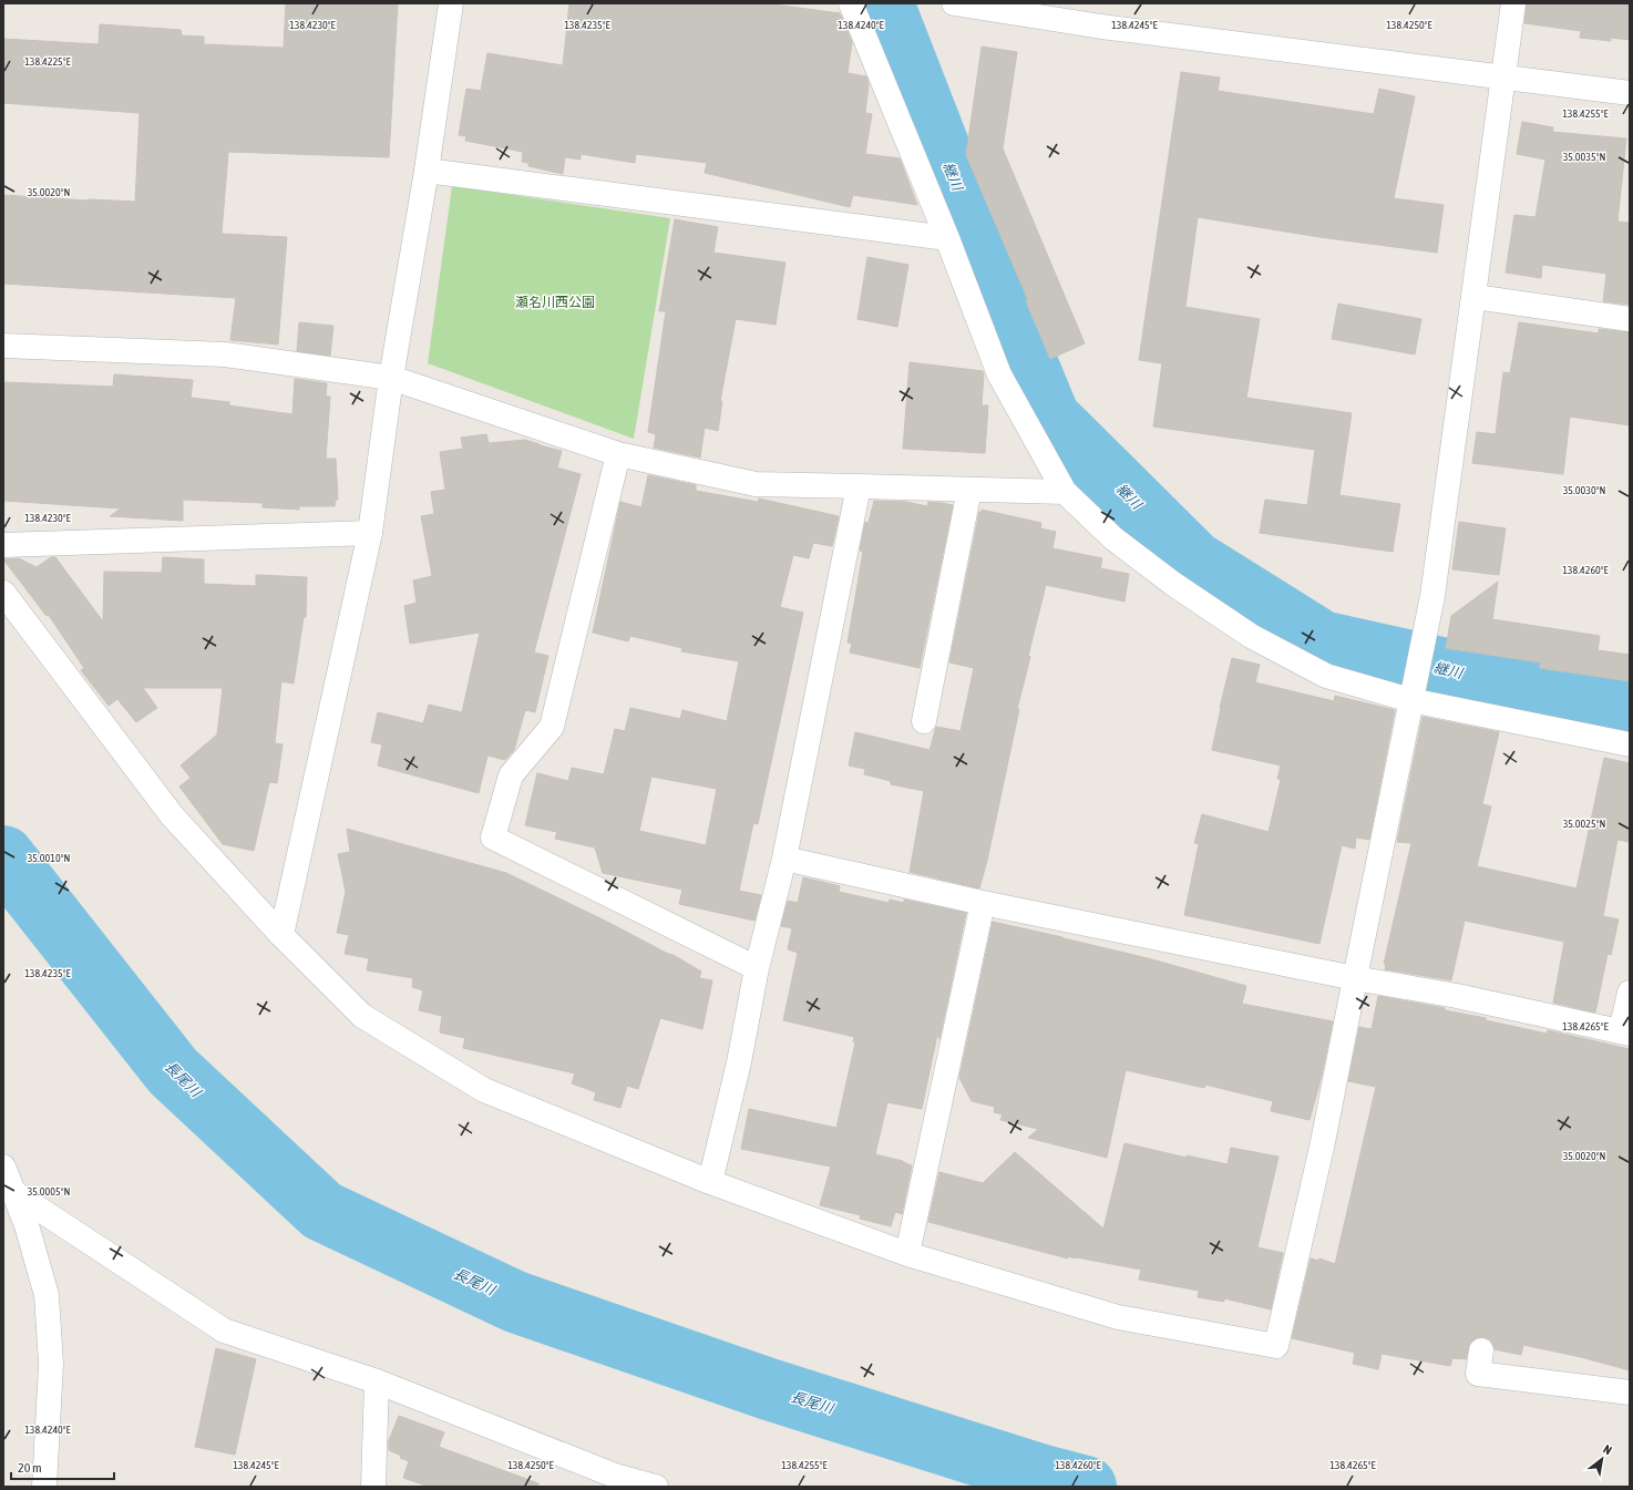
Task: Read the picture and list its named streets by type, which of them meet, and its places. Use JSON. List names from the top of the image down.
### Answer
{
  "water": ["継川", "長尾川"],
  "parks": ["瀬名川西公園"],
  "scale_bar": "20 m",
  "north": "top right",
  "coordinates": [
    "138.4245°E",
    "138.4250°E",
    "138.4230°E",
    "138.4235°E",
    "138.4240°E",
    "138.4225°E",
    "138.4255°E",
    "35.0035°N",
    "35.0020°N",
    "35.0030°N",
    "138.4260°E",
    "35.0025°N",
    "35.0010°N",
    "138.4265°E",
    "35.0005°N"
  ]
}
